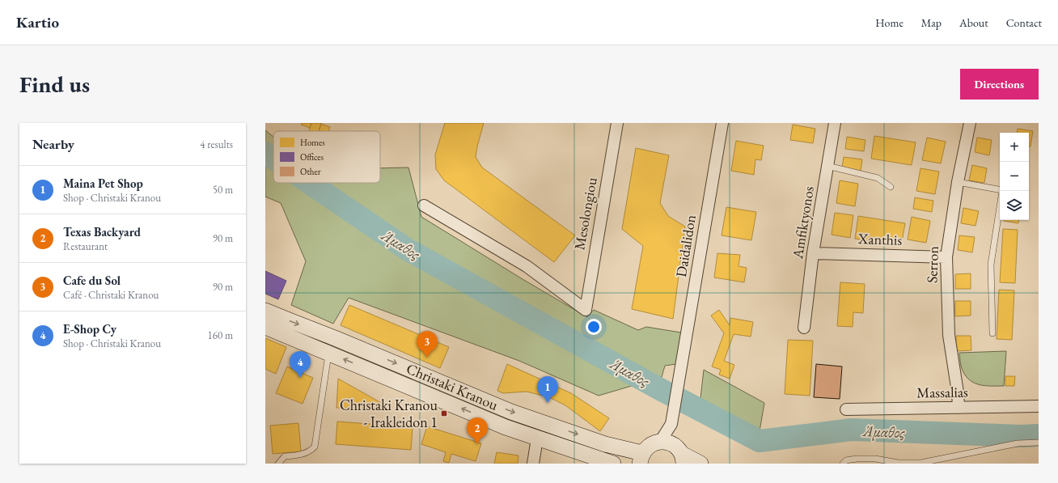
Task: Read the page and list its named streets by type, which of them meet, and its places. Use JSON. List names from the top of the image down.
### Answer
{
  "streets": {
    "main road": ["Christaki Kranou"],
    "street": [
      "Mesolongiou",
      "Amfiktyonos",
      "Xanthis",
      "Daidalidon",
      "Serron",
      "Massalias"
    ]
  },
  "crossings": [
    ["Amfiktyonos", "Xanthis"],
    ["Xanthis", "Serron"],
    ["Serron", "Massalias"]
  ],
  "water": ["Άμαθος"],
  "places": {
    "transit": ["Christaki Kranou - Irakleidon 1"]
  },
  "legend": ["Homes", "Offices", "Other"],
  "page": {
    "header": "Kartio",
    "nav": [
      "Home",
      "Map",
      "About",
      "Contact"
    ],
    "buttons": "Directions",
    "title": "Find us",
    "heading": ["Nearby", "4 results"],
    "map_buttons": ["+", "−"],
    "list": [
      {
        "mark": "1",
        "name": "Maina Pet Shop",
        "note": "Shop · Christaki Kranou",
        "value": "50 m"
      },
      {
        "mark": "2",
        "name": "Texas Backyard",
        "note": "Restaurant",
        "value": "90 m"
      },
      {
        "mark": "3",
        "name": "Cafe du Sol",
        "note": "Café · Christaki Kranou",
        "value": "90 m"
      },
      {
        "mark": "4",
        "name": "E-Shop Cy",
        "note": "Shop · Christaki Kranou",
        "value": "160 m"
      }
    ],
    "pins": [
      "3",
      "4",
      "1",
      "2"
    ]
  }
}
